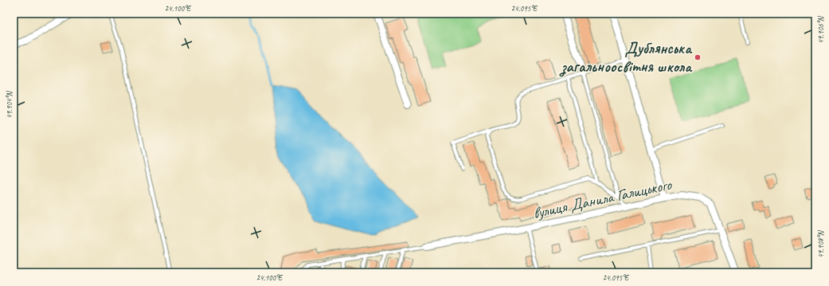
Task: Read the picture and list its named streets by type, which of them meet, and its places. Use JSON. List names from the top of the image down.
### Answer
{
  "streets": {
    "street": ["вулиця Данила Галицького"]
  },
  "places": ["Дублянська загальноосвітня школа"],
  "coordinates": [
    "24.100°E",
    "24.095°E",
    "49.906°N",
    "49.904°N",
    "49.908°N"
  ]
}
